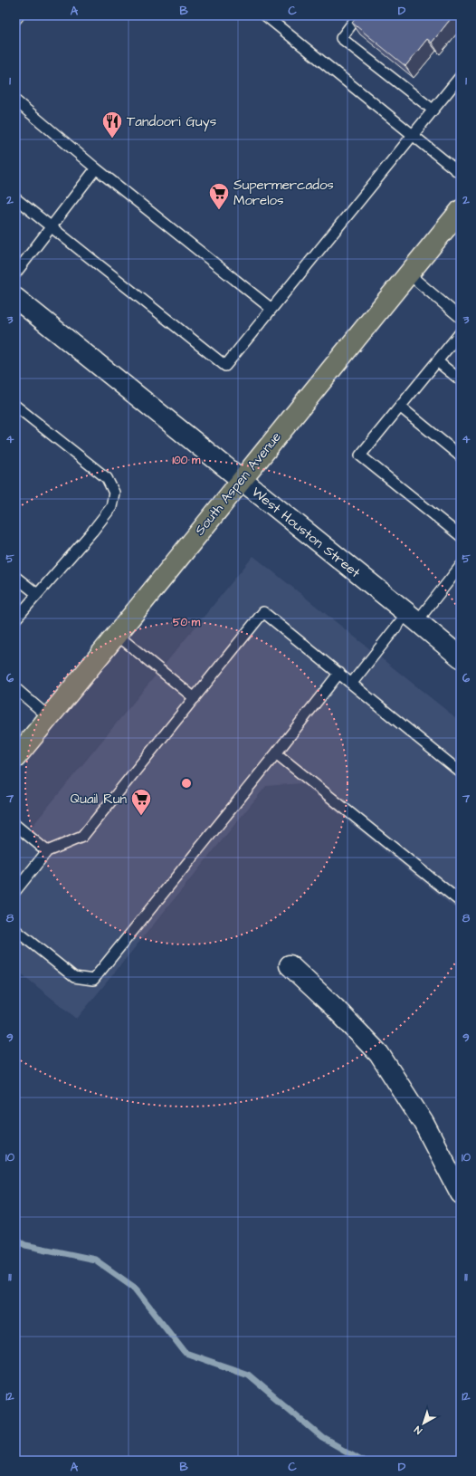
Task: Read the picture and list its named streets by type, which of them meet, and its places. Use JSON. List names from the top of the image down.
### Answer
{
  "streets": {
    "main road": ["South Aspen Avenue", "West Houston Street"]
  },
  "crossings": [
    ["South Aspen Avenue", "West Houston Street"]
  ],
  "places": {
    "restaurant": ["Tandoori Guys"],
    "supermarket": ["Supermercados Morelos", "Quail Run"]
  },
  "north": "bottom left",
  "grid": {
    "columns": [
      "A",
      "B",
      "C",
      "D"
    ],
    "rows": [
      "1",
      "2",
      "3",
      "4",
      "5",
      "6",
      "7",
      "8",
      "9",
      "10",
      "11",
      "12"
    ]
  },
  "rings": ["100 m", "50 m"]
}
